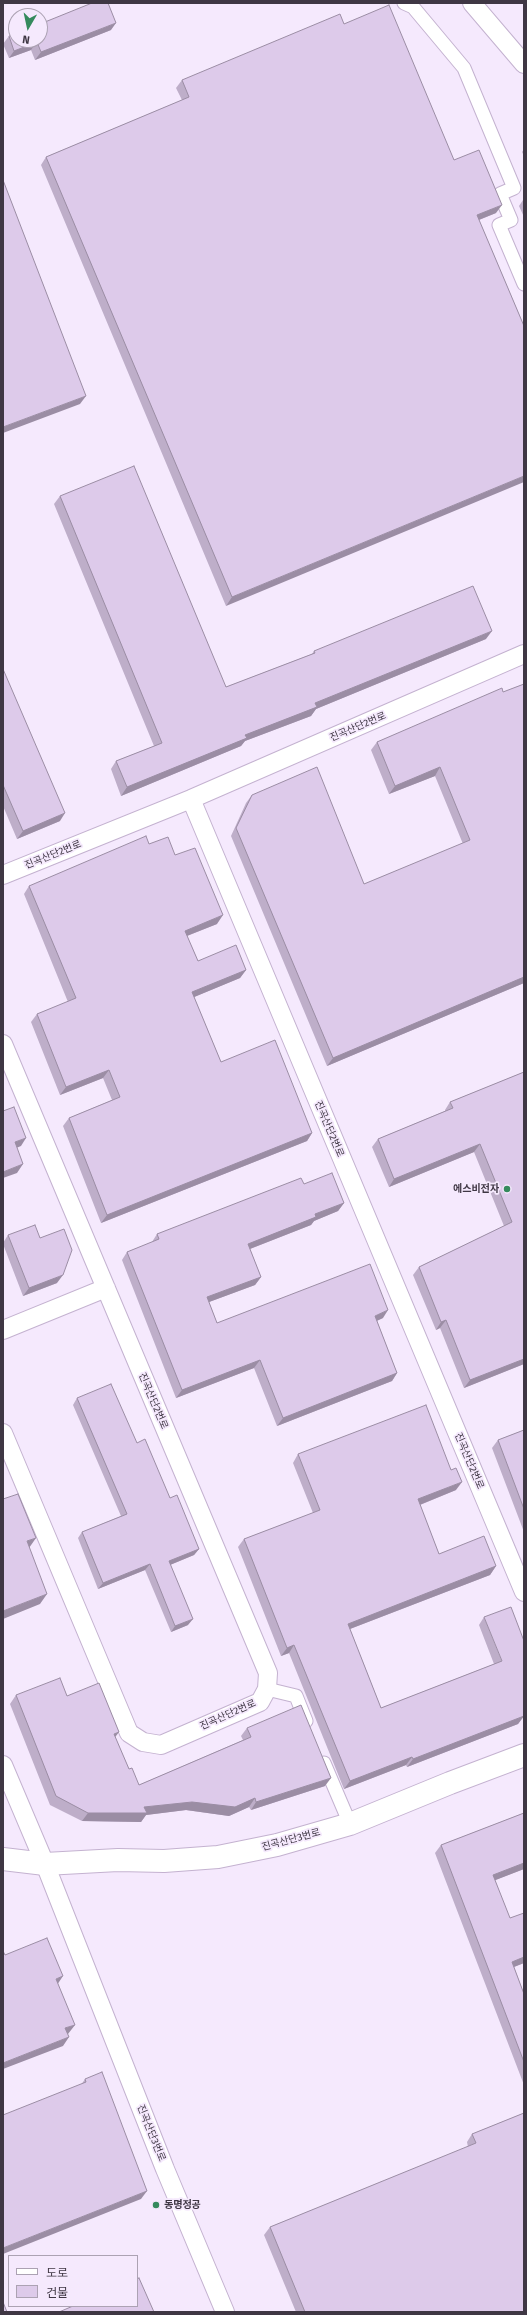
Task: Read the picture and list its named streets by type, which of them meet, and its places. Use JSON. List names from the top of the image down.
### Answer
{
  "streets": {
    "street": ["진곡산단2번로", "진곡산단3번로"]
  },
  "places": ["에스비전자", "동명정공"],
  "legend": ["도로", "건물"],
  "north": "bottom"
}
